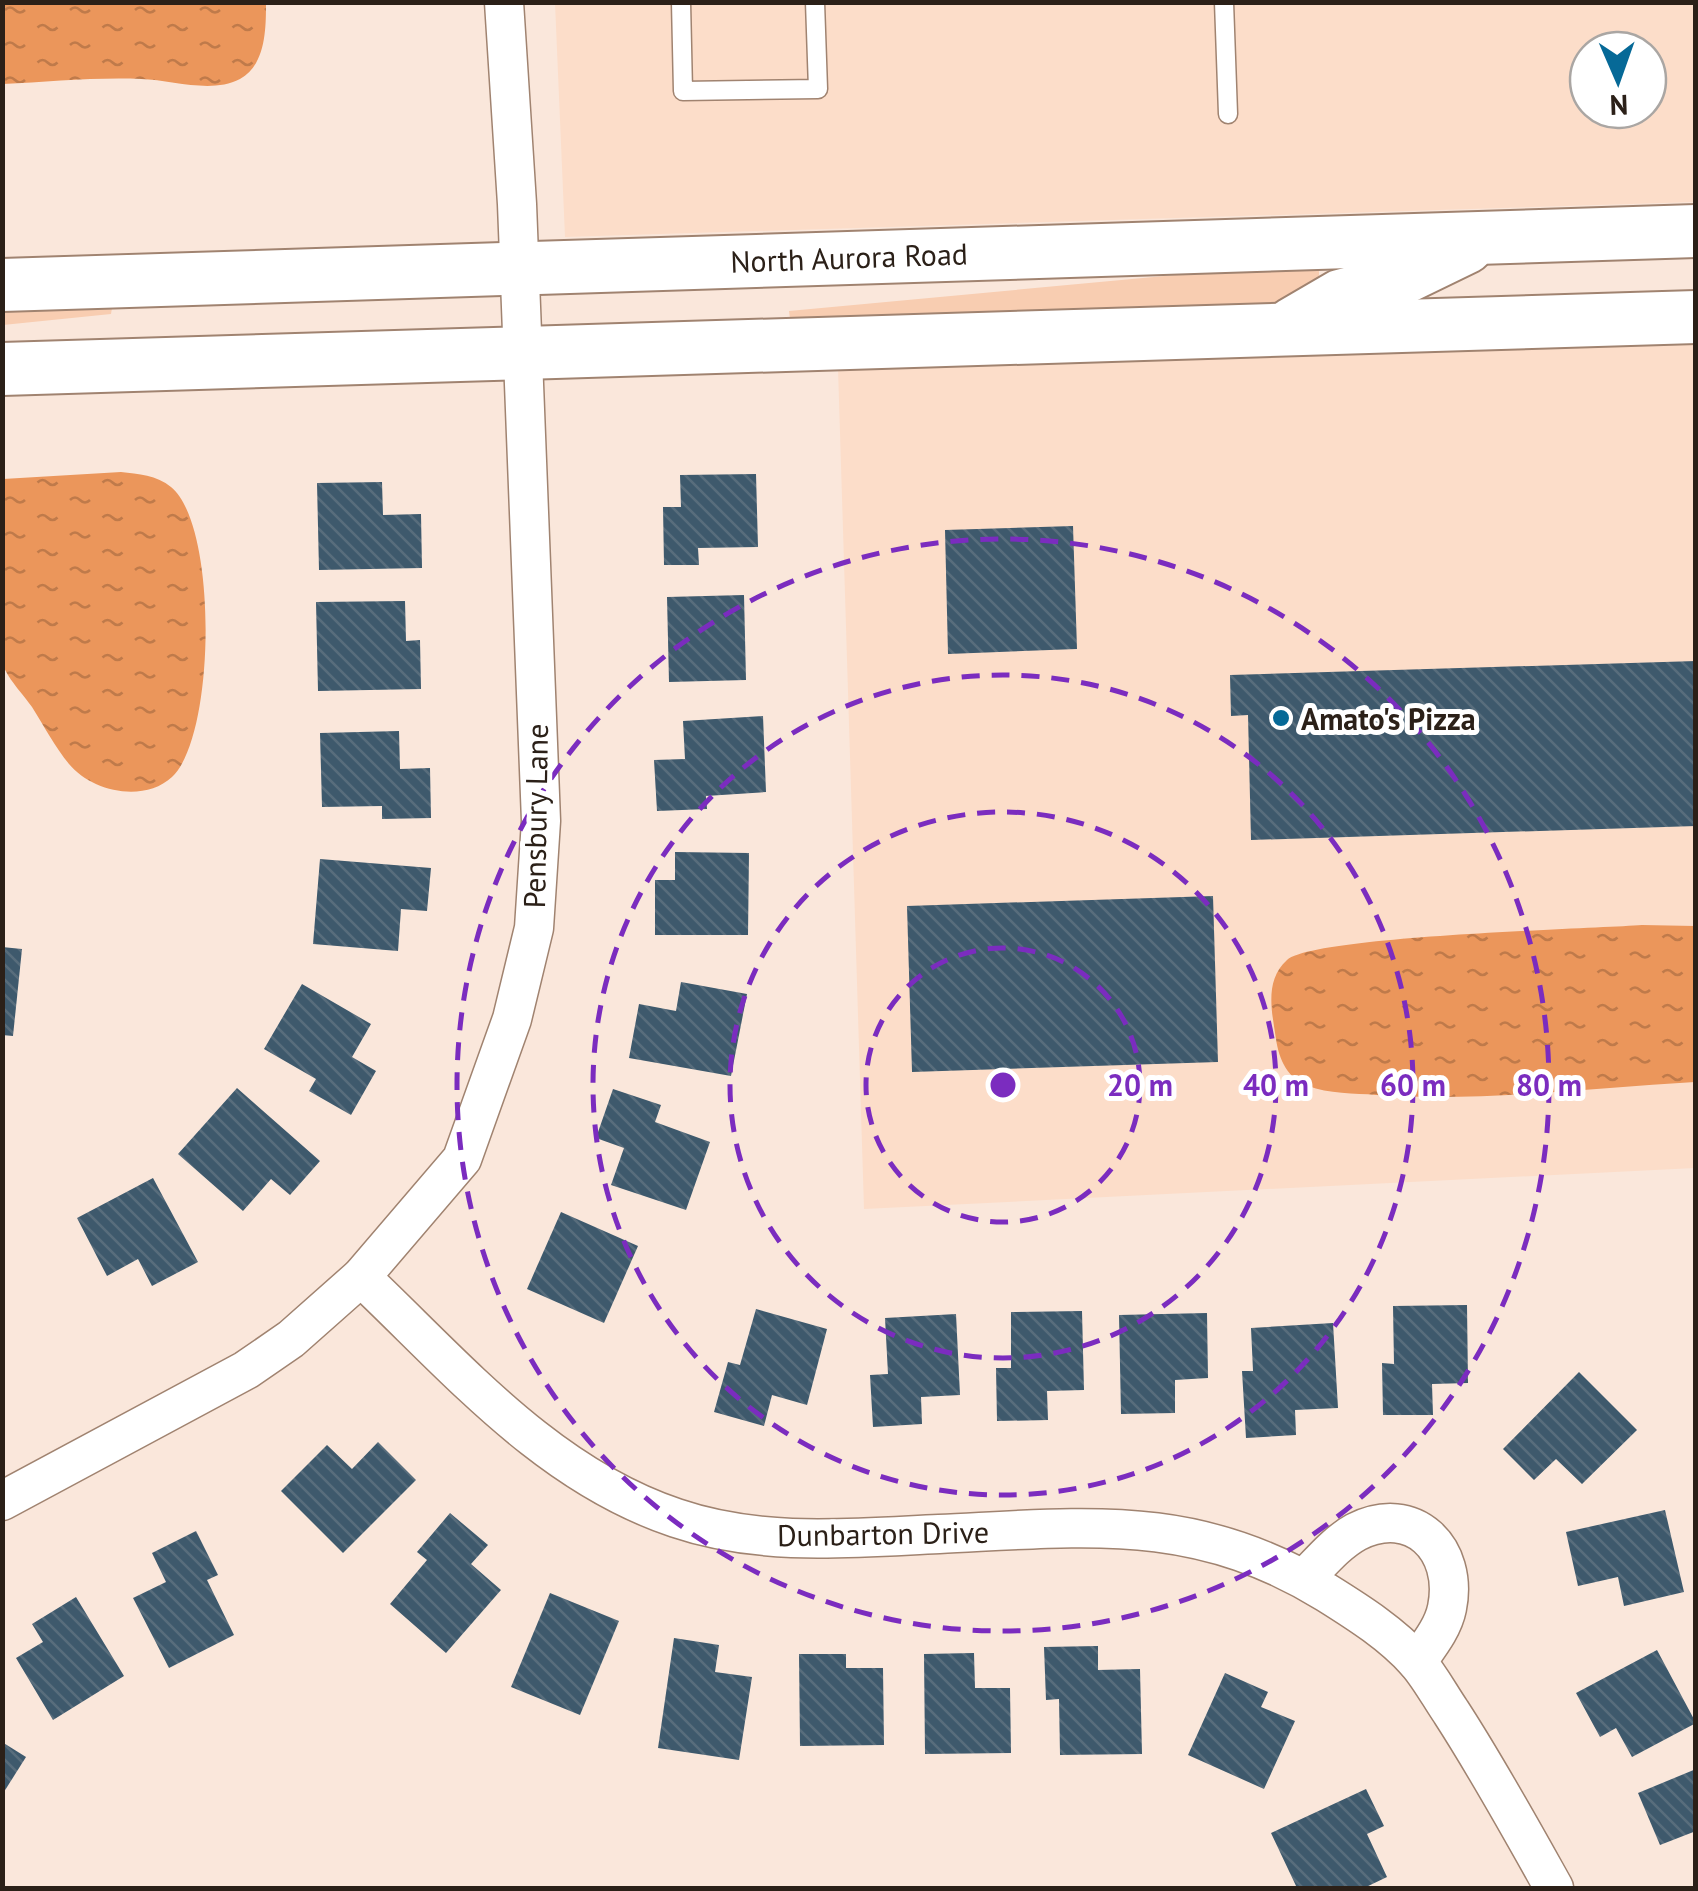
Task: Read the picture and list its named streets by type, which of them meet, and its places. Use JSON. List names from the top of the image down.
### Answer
{
  "streets": {
    "main road": ["North Aurora Road"],
    "street": ["Pensbury Lane", "Dunbarton Drive"]
  },
  "crossings": [
    ["North Aurora Road", "Pensbury Lane"],
    ["Pensbury Lane", "Dunbarton Drive"]
  ],
  "places": ["Amato's Pizza"],
  "north": "bottom",
  "rings": [
    "20 m",
    "40 m",
    "60 m",
    "80 m"
  ]
}
